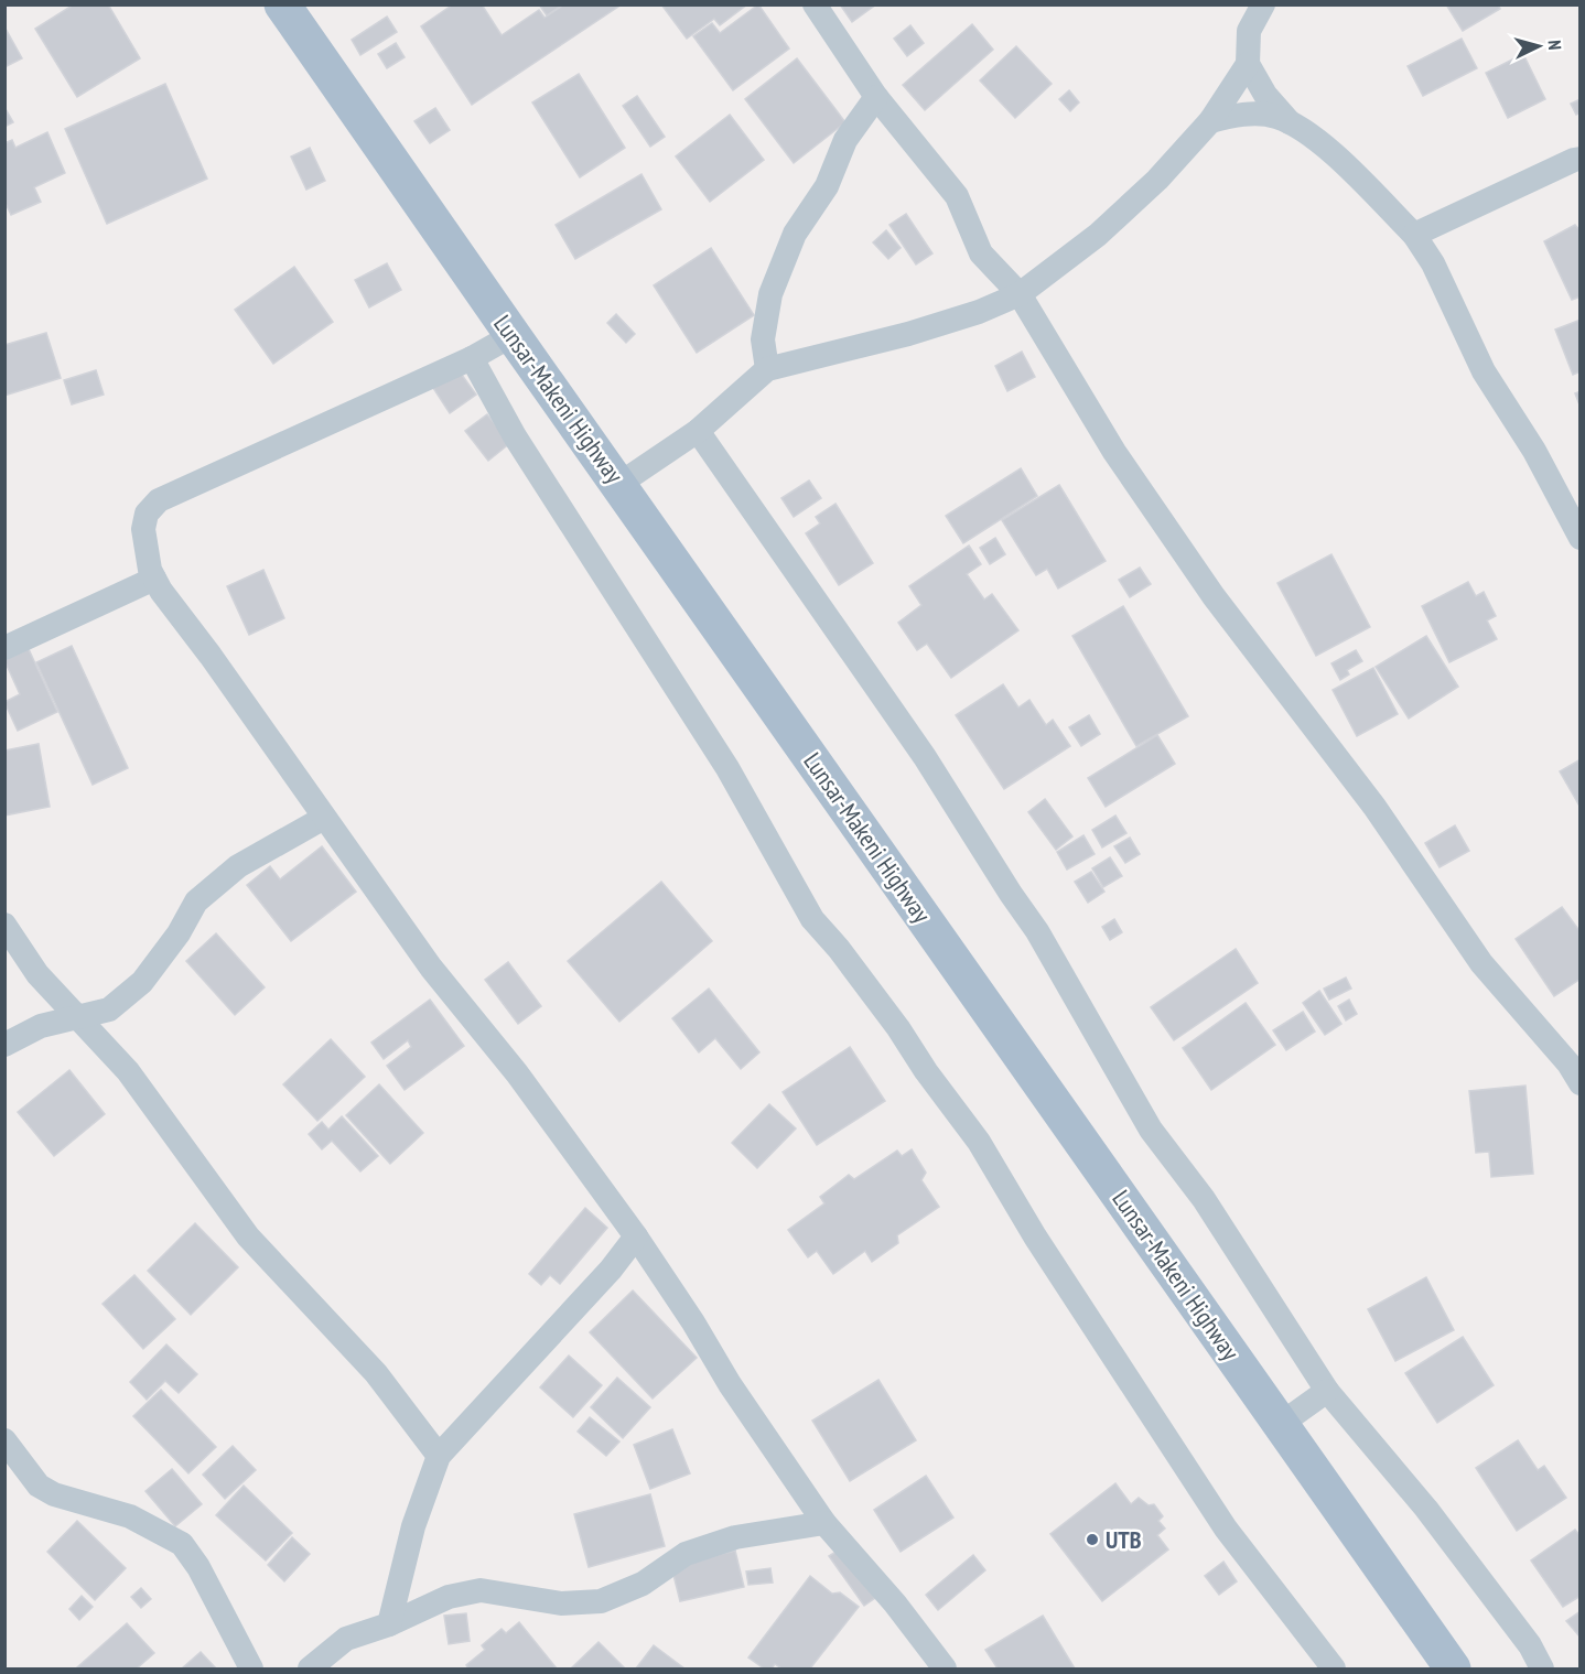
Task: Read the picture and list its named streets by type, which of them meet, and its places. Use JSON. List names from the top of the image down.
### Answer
{
  "streets": {
    "main road": ["Lunsar-Makeni Highway"]
  },
  "places": ["UTB"],
  "north": "right"
}
